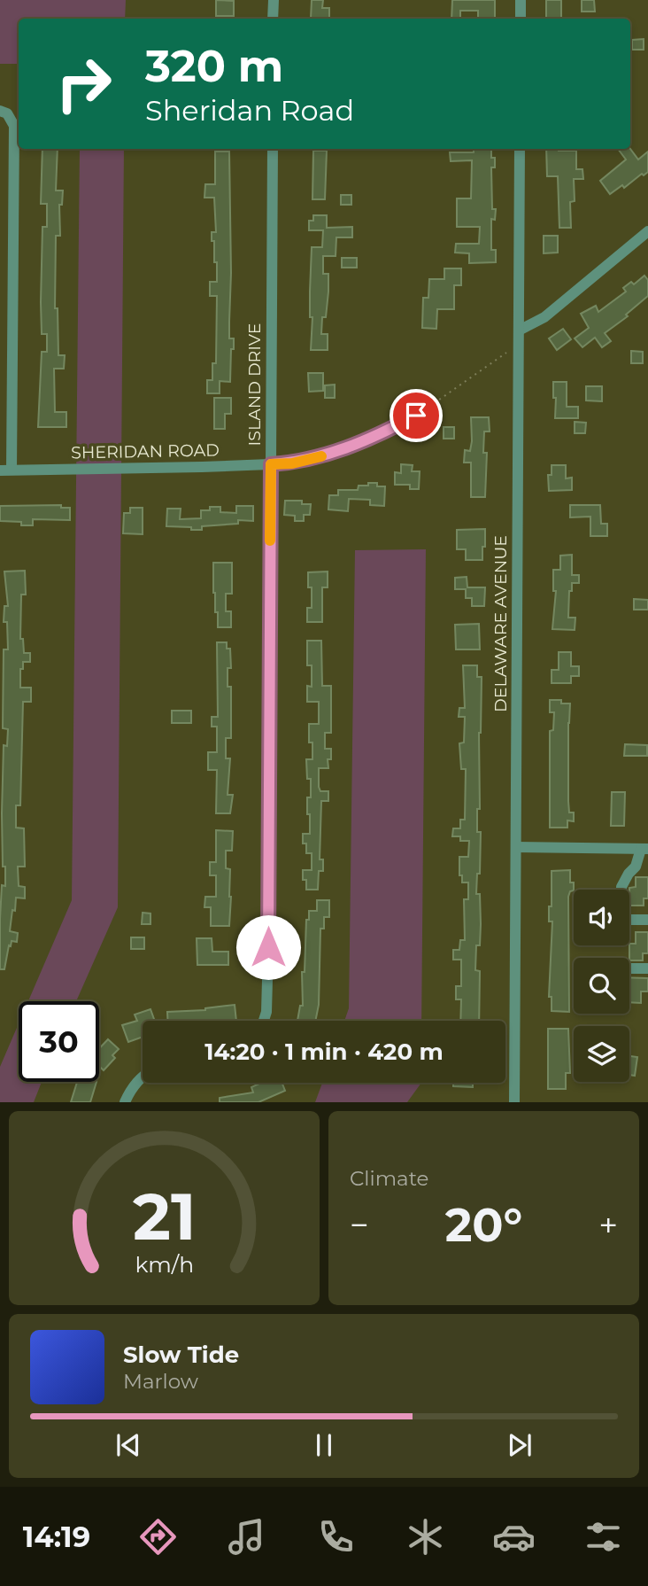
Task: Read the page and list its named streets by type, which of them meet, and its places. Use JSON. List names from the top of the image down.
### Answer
{
  "streets": {
    "street": ["ISLAND DRIVE", "SHERIDAN ROAD", "DELAWARE AVENUE"]
  },
  "crossings": [
    ["ISLAND DRIVE", "SHERIDAN ROAD"]
  ],
  "page": {
    "turn": ["320 m", "Sheridan Road"],
    "limit": "30",
    "trip": "14:20 · 1 min · 420 m",
    "tile": "Climate",
    "heat": ["−", "20°", "+"],
    "song": ["Slow Tide", "Marlow"],
    "tabs": "14:19",
    "gauge": ["21", "km/h"]
  }
}
